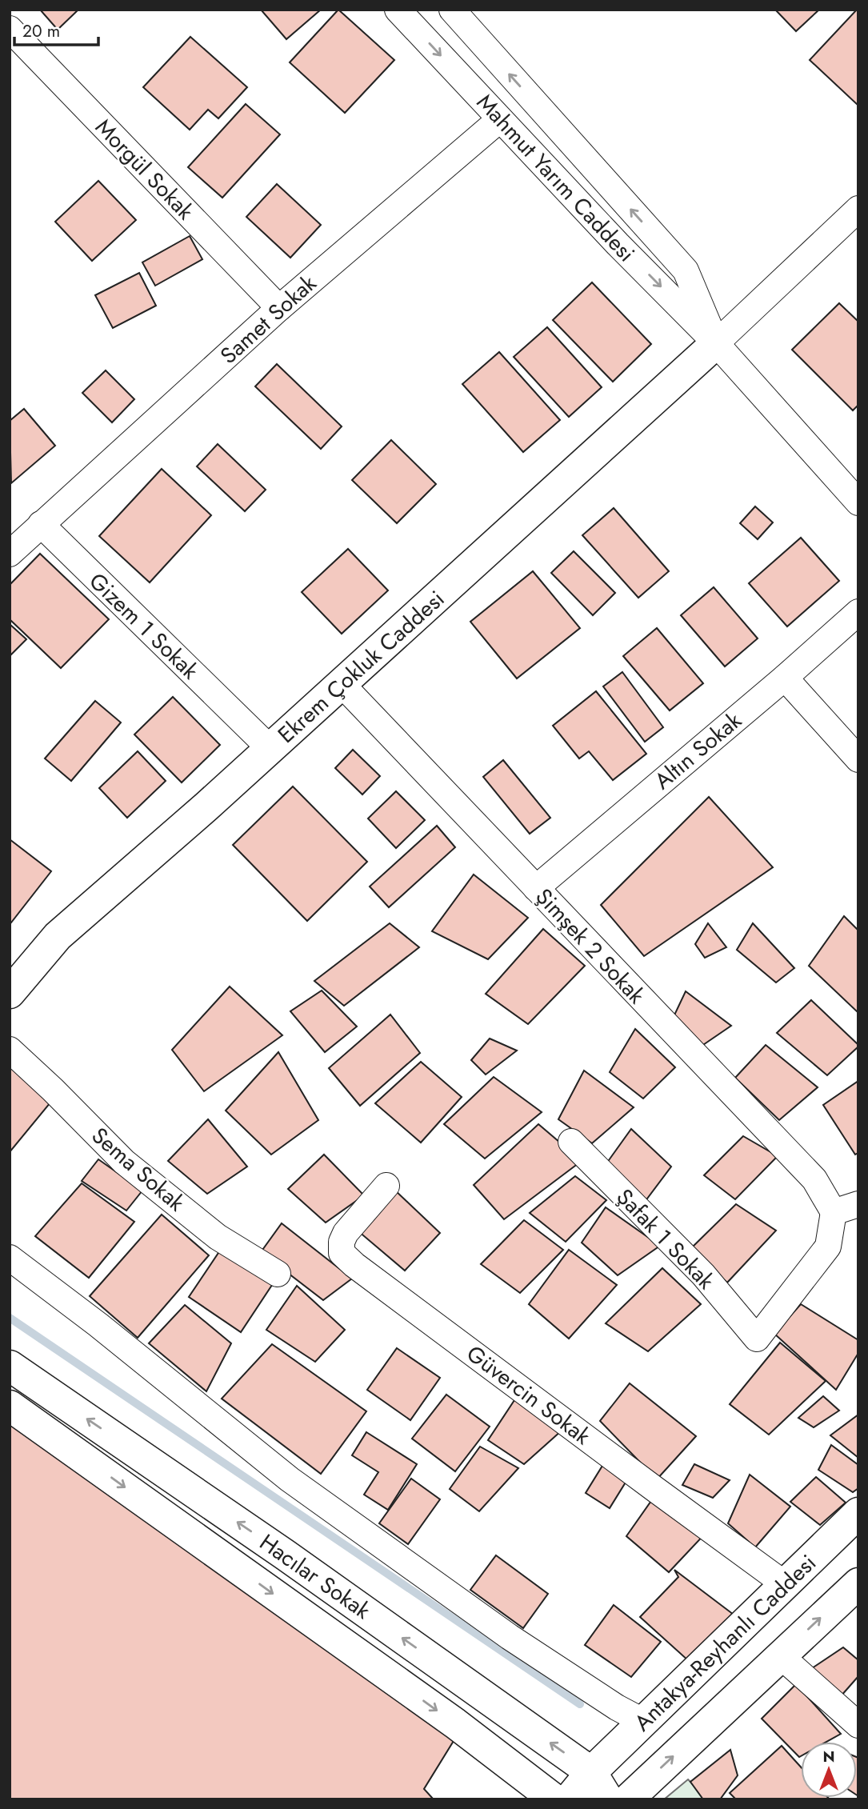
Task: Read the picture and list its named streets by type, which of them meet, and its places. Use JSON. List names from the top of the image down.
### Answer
{
  "streets": {
    "street": [
      "Morgül Sokak",
      "Mahmut Yarım Caddesi",
      "Samet Sokak",
      "Gizem 1 Sokak",
      "Ekrem Çokluk Caddesi",
      "Altın Sokak",
      "Şimşek 2 Sokak",
      "Sema Sokak",
      "Şafak 1 Sokak",
      "Güvercin Sokak",
      "Hacılar Sokak",
      "Antakya-Reyhanlı Caddesi"
    ]
  },
  "crossings": [
    ["Morgül Sokak", "Samet Sokak"],
    ["Mahmut Yarım Caddesi", "Samet Sokak"],
    ["Mahmut Yarım Caddesi", "Ekrem Çokluk Caddesi"],
    ["Samet Sokak", "Gizem 1 Sokak"],
    ["Gizem 1 Sokak", "Ekrem Çokluk Caddesi"],
    ["Ekrem Çokluk Caddesi", "Şimşek 2 Sokak"],
    ["Altın Sokak", "Şimşek 2 Sokak"],
    ["Şimşek 2 Sokak", "Şafak 1 Sokak"],
    ["Güvercin Sokak", "Antakya-Reyhanlı Caddesi"],
    ["Hacılar Sokak", "Antakya-Reyhanlı Caddesi"]
  ],
  "scale_bar": "20 m",
  "north": "top"
}
